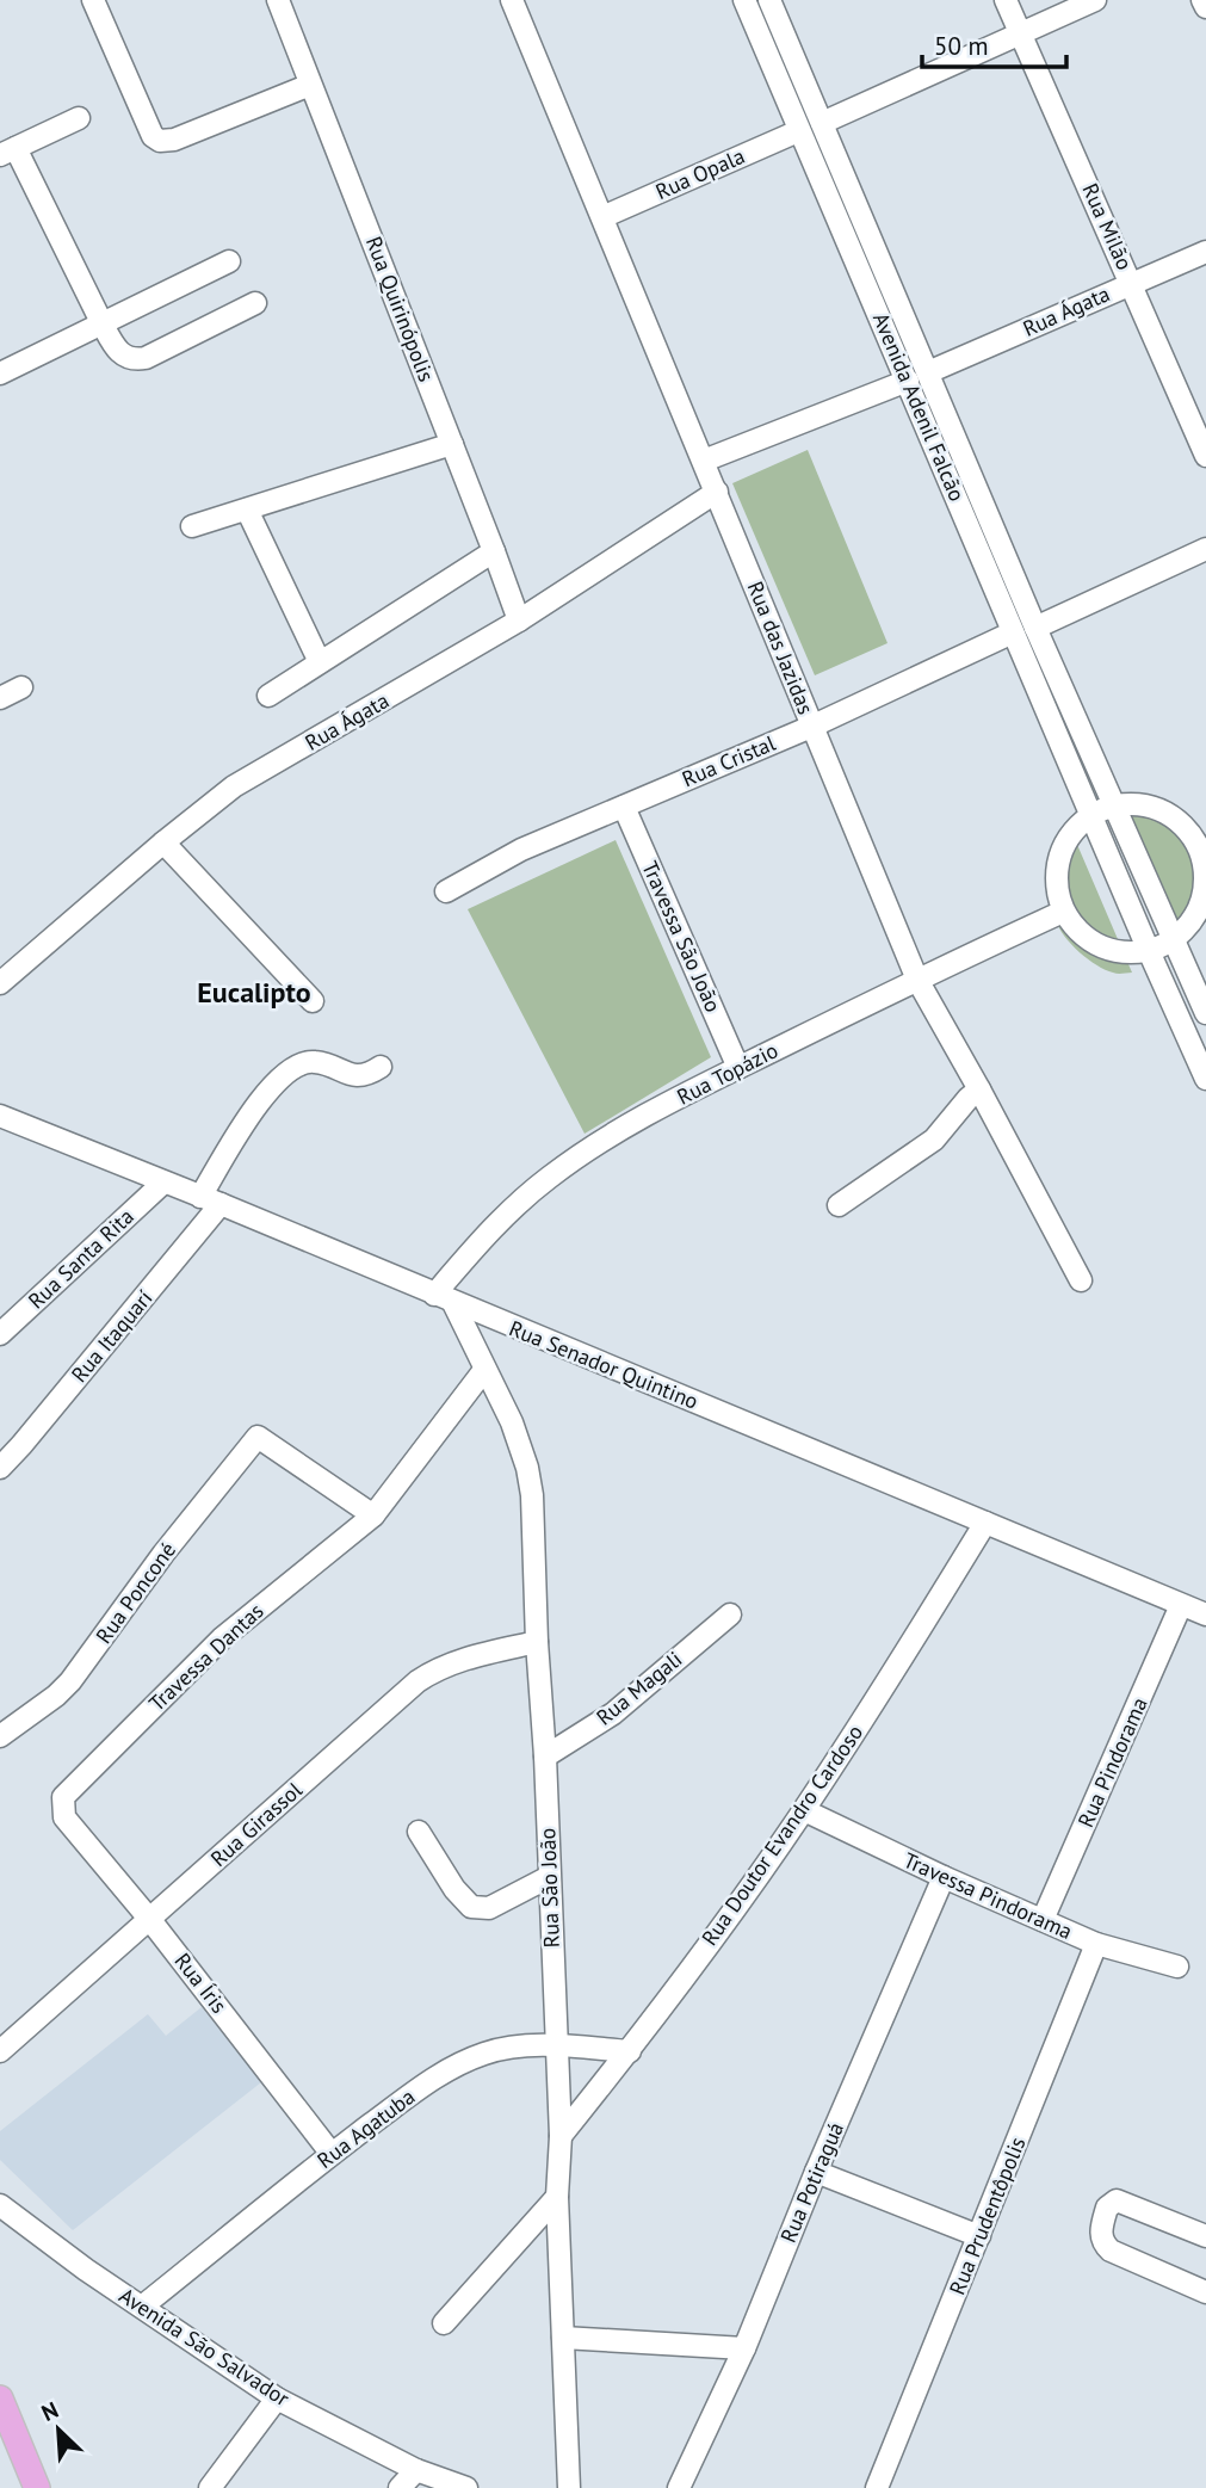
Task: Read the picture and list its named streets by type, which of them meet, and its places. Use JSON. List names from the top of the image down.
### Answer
{
  "streets": {
    "street": [
      "Rua Opala",
      "Rua Milão",
      "Rua Quirinópolis",
      "Rua Ágata",
      "Avenida Adenil Falcão",
      "Rua das Jazidas",
      "Rua Cristal",
      "Travessa São João",
      "Rua Topázio",
      "Rua Santa Rita",
      "Rua Itaquarí",
      "Rua Senador Quintino",
      "Rua Ponconé",
      "Travessa Dantas",
      "Rua Magali",
      "Rua Pindorama",
      "Rua Girassol",
      "Rua Doutor Evandro Cardoso",
      "Rua São João",
      "Travessa Pindorama",
      "Rua Íris",
      "Rua Agatuba",
      "Rua Potiraguá",
      "Rua Prudentôpolis",
      "Avenida São Salvador"
    ]
  },
  "crossings": [
    ["Rua Opala", "Avenida Adenil Falcão"],
    ["Rua Opala", "Rua das Jazidas"],
    ["Rua Milão", "Rua Ágata"],
    ["Rua Quirinópolis", "Rua Ágata"],
    ["Rua Ágata", "Avenida Adenil Falcão"],
    ["Rua Ágata", "Rua das Jazidas"],
    ["Avenida Adenil Falcão", "Rua Cristal"],
    ["Rua das Jazidas", "Rua Cristal"],
    ["Rua das Jazidas", "Rua Topázio"],
    ["Rua Cristal", "Travessa São João"],
    ["Travessa São João", "Rua Topázio"],
    ["Rua Topázio", "Rua Senador Quintino"],
    ["Rua Topázio", "Rua São João"],
    ["Rua Santa Rita", "Rua Senador Quintino"],
    ["Rua Itaquarí", "Rua Senador Quintino"],
    ["Rua Senador Quintino", "Rua Pindorama"],
    ["Rua Senador Quintino", "Rua Doutor Evandro Cardoso"],
    ["Rua Senador Quintino", "Rua São João"],
    ["Rua Ponconé", "Travessa Dantas"],
    ["Travessa Dantas", "Rua São João"],
    ["Travessa Dantas", "Rua Íris"],
    ["Rua Magali", "Rua São João"],
    ["Rua Pindorama", "Travessa Pindorama"],
    ["Rua Girassol", "Rua São João"],
    ["Rua Girassol", "Rua Íris"],
    ["Rua Doutor Evandro Cardoso", "Rua São João"],
    ["Rua Doutor Evandro Cardoso", "Travessa Pindorama"],
    ["Rua Doutor Evandro Cardoso", "Rua Agatuba"],
    ["Rua São João", "Rua Agatuba"],
    ["Travessa Pindorama", "Rua Potiraguá"],
    ["Travessa Pindorama", "Rua Prudentôpolis"],
    ["Rua Íris", "Rua Agatuba"],
    ["Rua Agatuba", "Avenida São Salvador"]
  ],
  "districts": ["Eucalipto"],
  "scale_bar": "50 m",
  "north": "top left"
}
